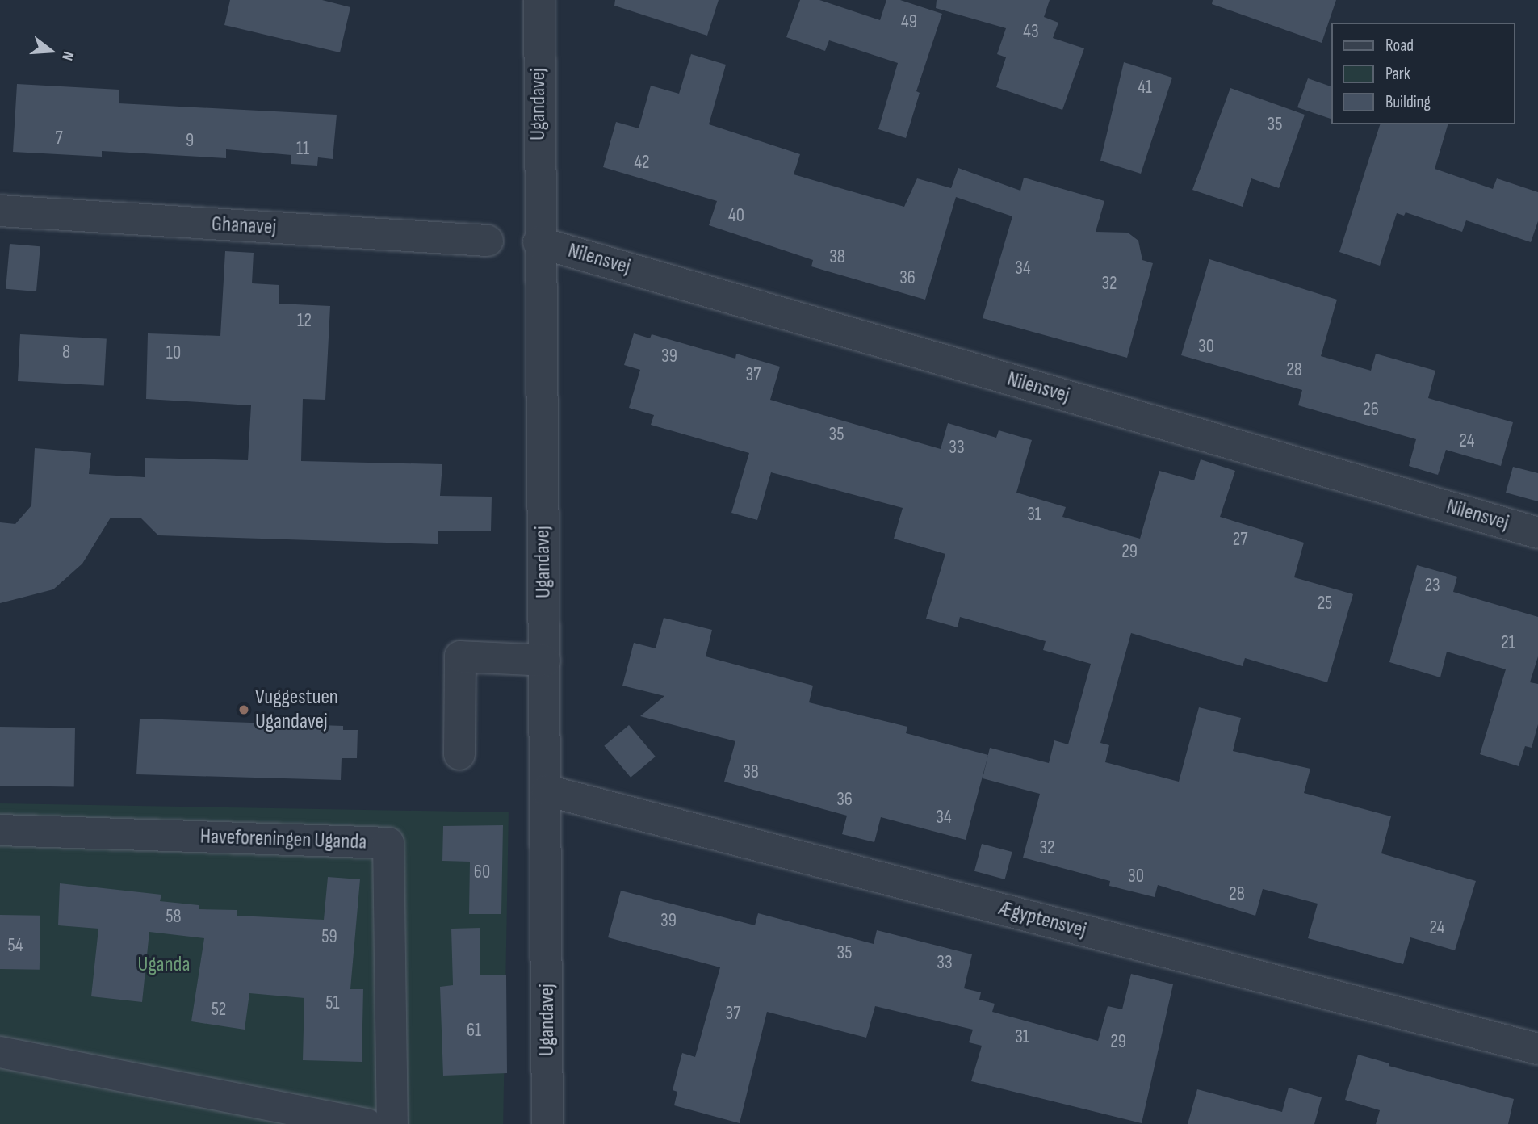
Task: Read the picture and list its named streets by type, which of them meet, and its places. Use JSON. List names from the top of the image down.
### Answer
{
  "streets": {
    "street": [
      "Ugandavej",
      "Ghanavej",
      "Nilensvej",
      "Haveforeningen Uganda",
      "Ægyptensvej"
    ]
  },
  "crossings": [
    ["Ugandavej", "Nilensvej"],
    ["Ugandavej", "Ægyptensvej"]
  ],
  "parks": ["Uganda"],
  "places": ["Vuggestuen Ugandavej"],
  "house_numbers": [
    "49",
    "43",
    "41",
    "35",
    "7",
    "9",
    "11",
    "42",
    "40",
    "38",
    "34",
    "36",
    "32",
    "12",
    "30",
    "8",
    "10",
    "39",
    "28",
    "37",
    "26",
    "35",
    "24",
    "33",
    "31",
    "27",
    "29",
    "23",
    "25",
    "21",
    "38",
    "36",
    "34",
    "32",
    "60",
    "30",
    "28",
    "58",
    "39",
    "24",
    "59",
    "54",
    "35",
    "33",
    "51",
    "52",
    "37",
    "61",
    "31",
    "29"
  ],
  "legend": ["Road", "Park", "Building"],
  "north": "right"
}
